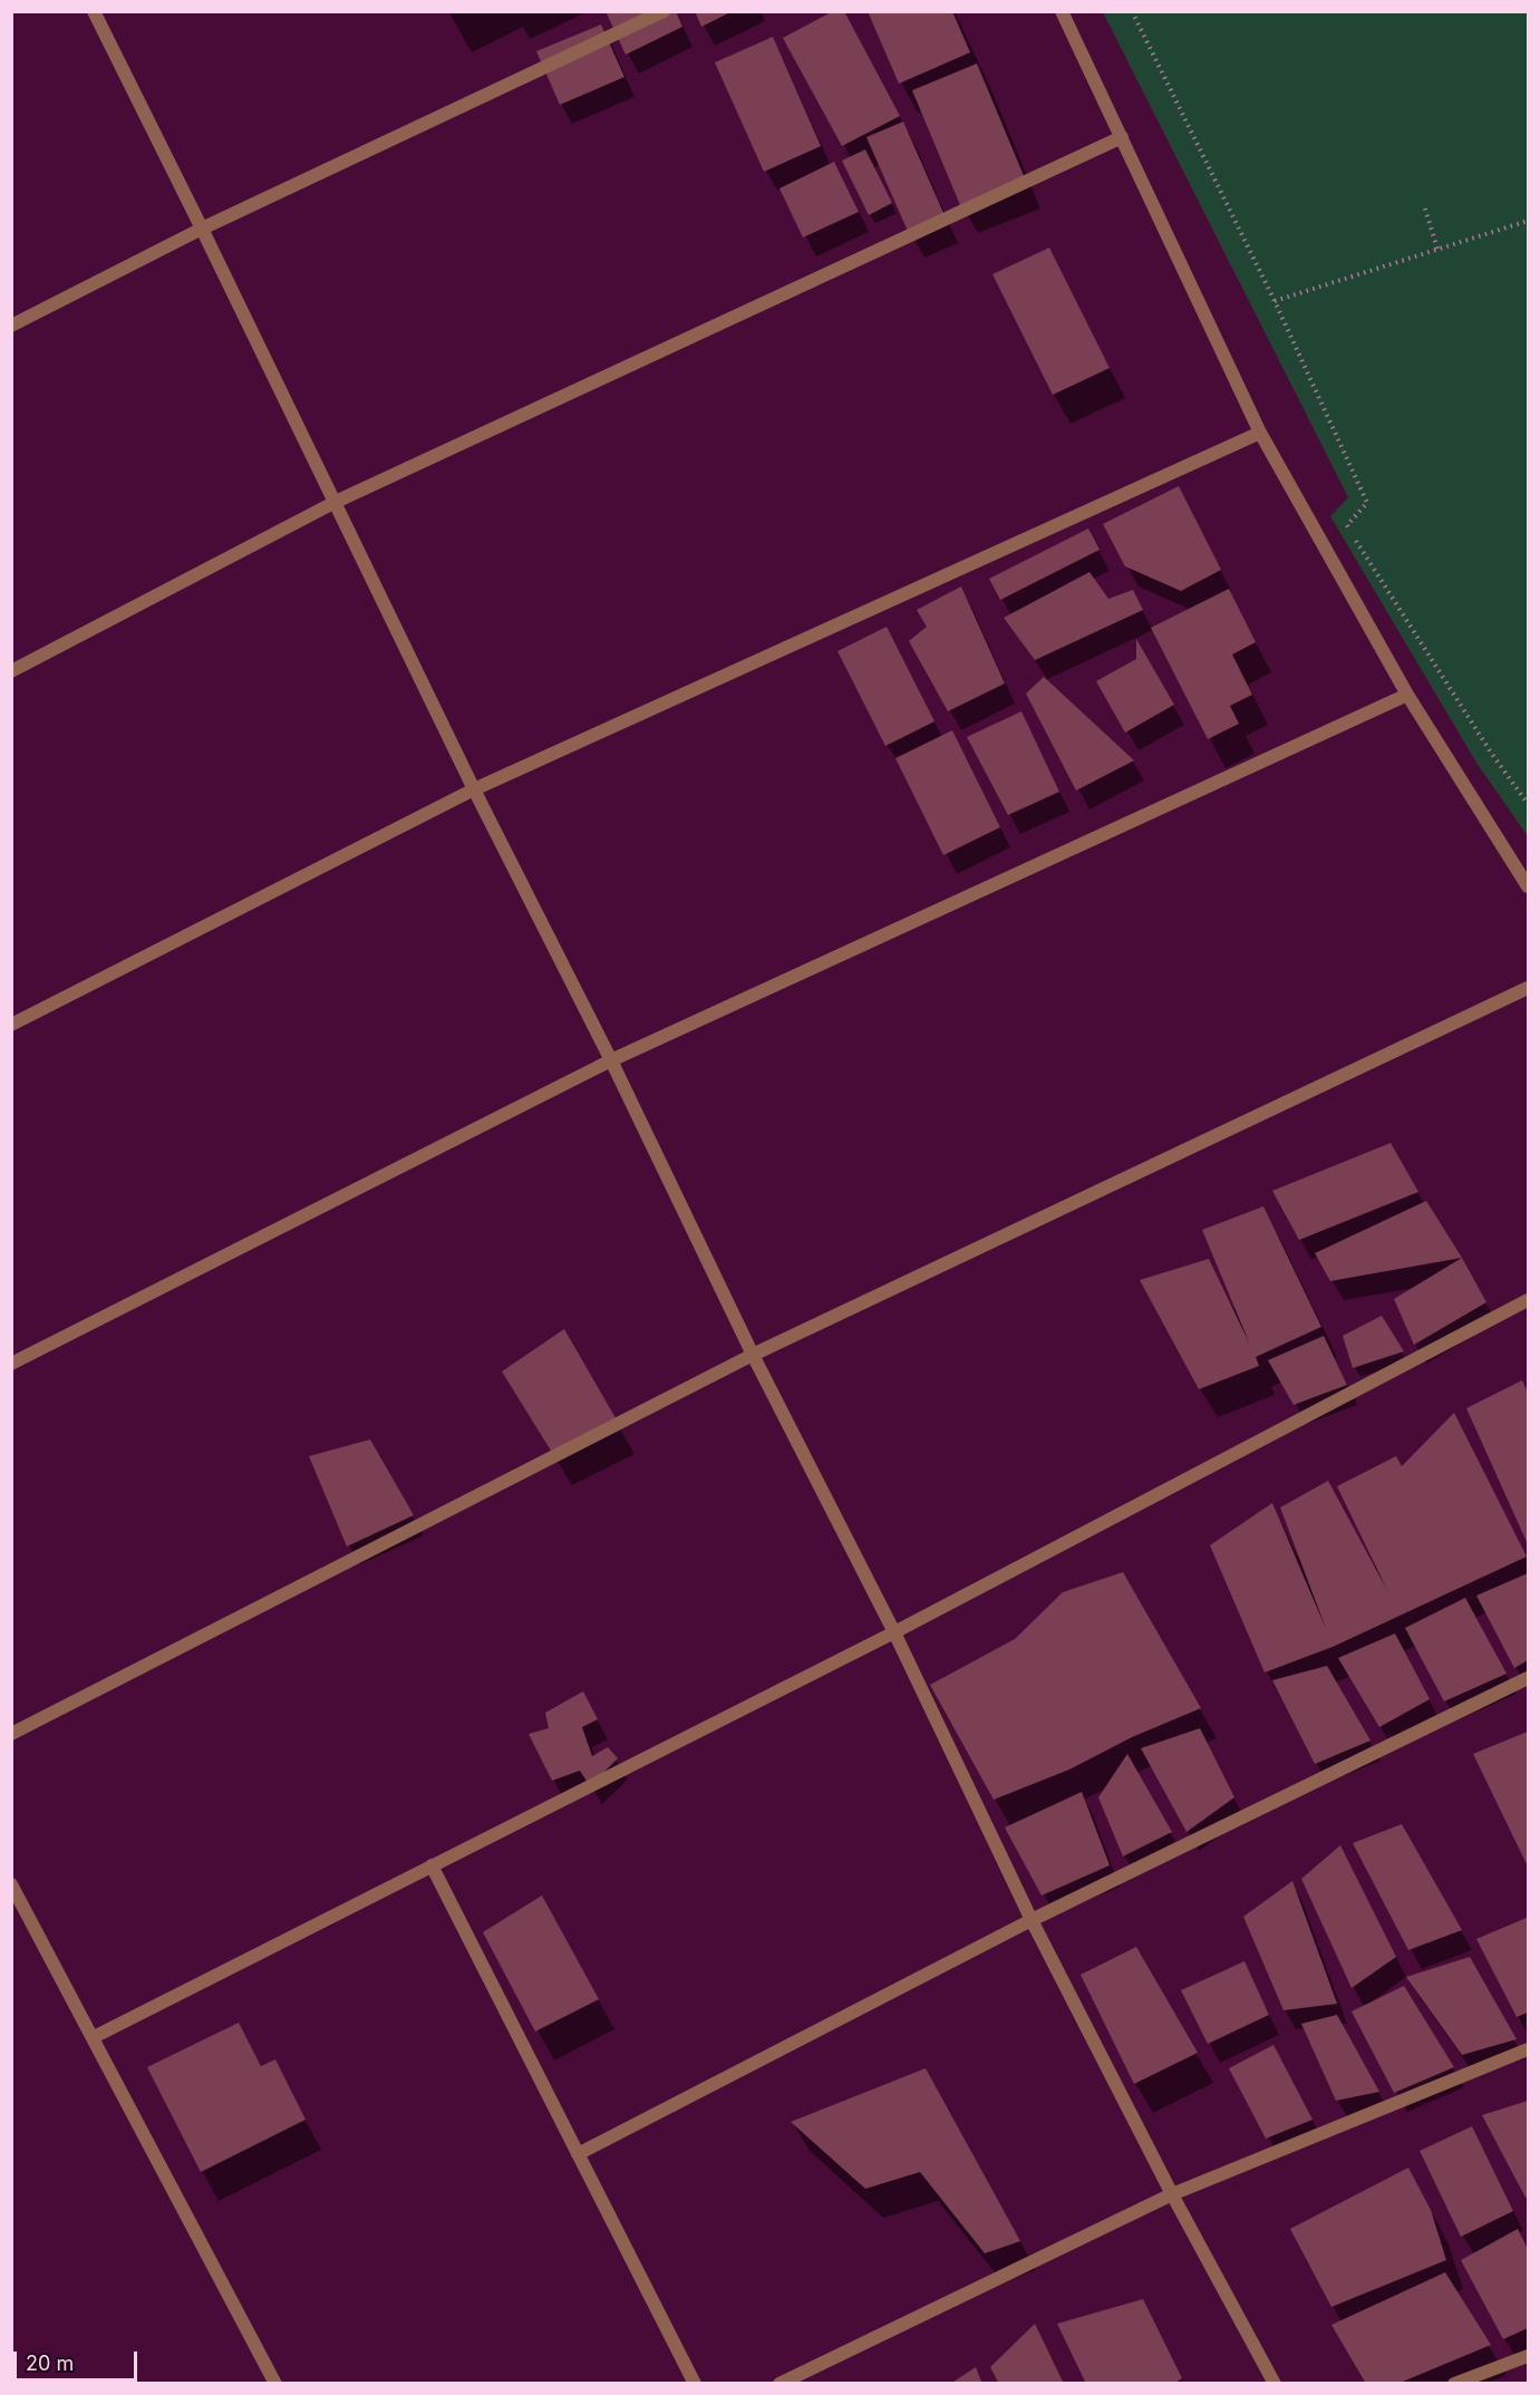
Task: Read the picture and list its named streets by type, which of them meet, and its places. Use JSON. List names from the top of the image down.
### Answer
{
  "scale_bar": "20 m"
}
